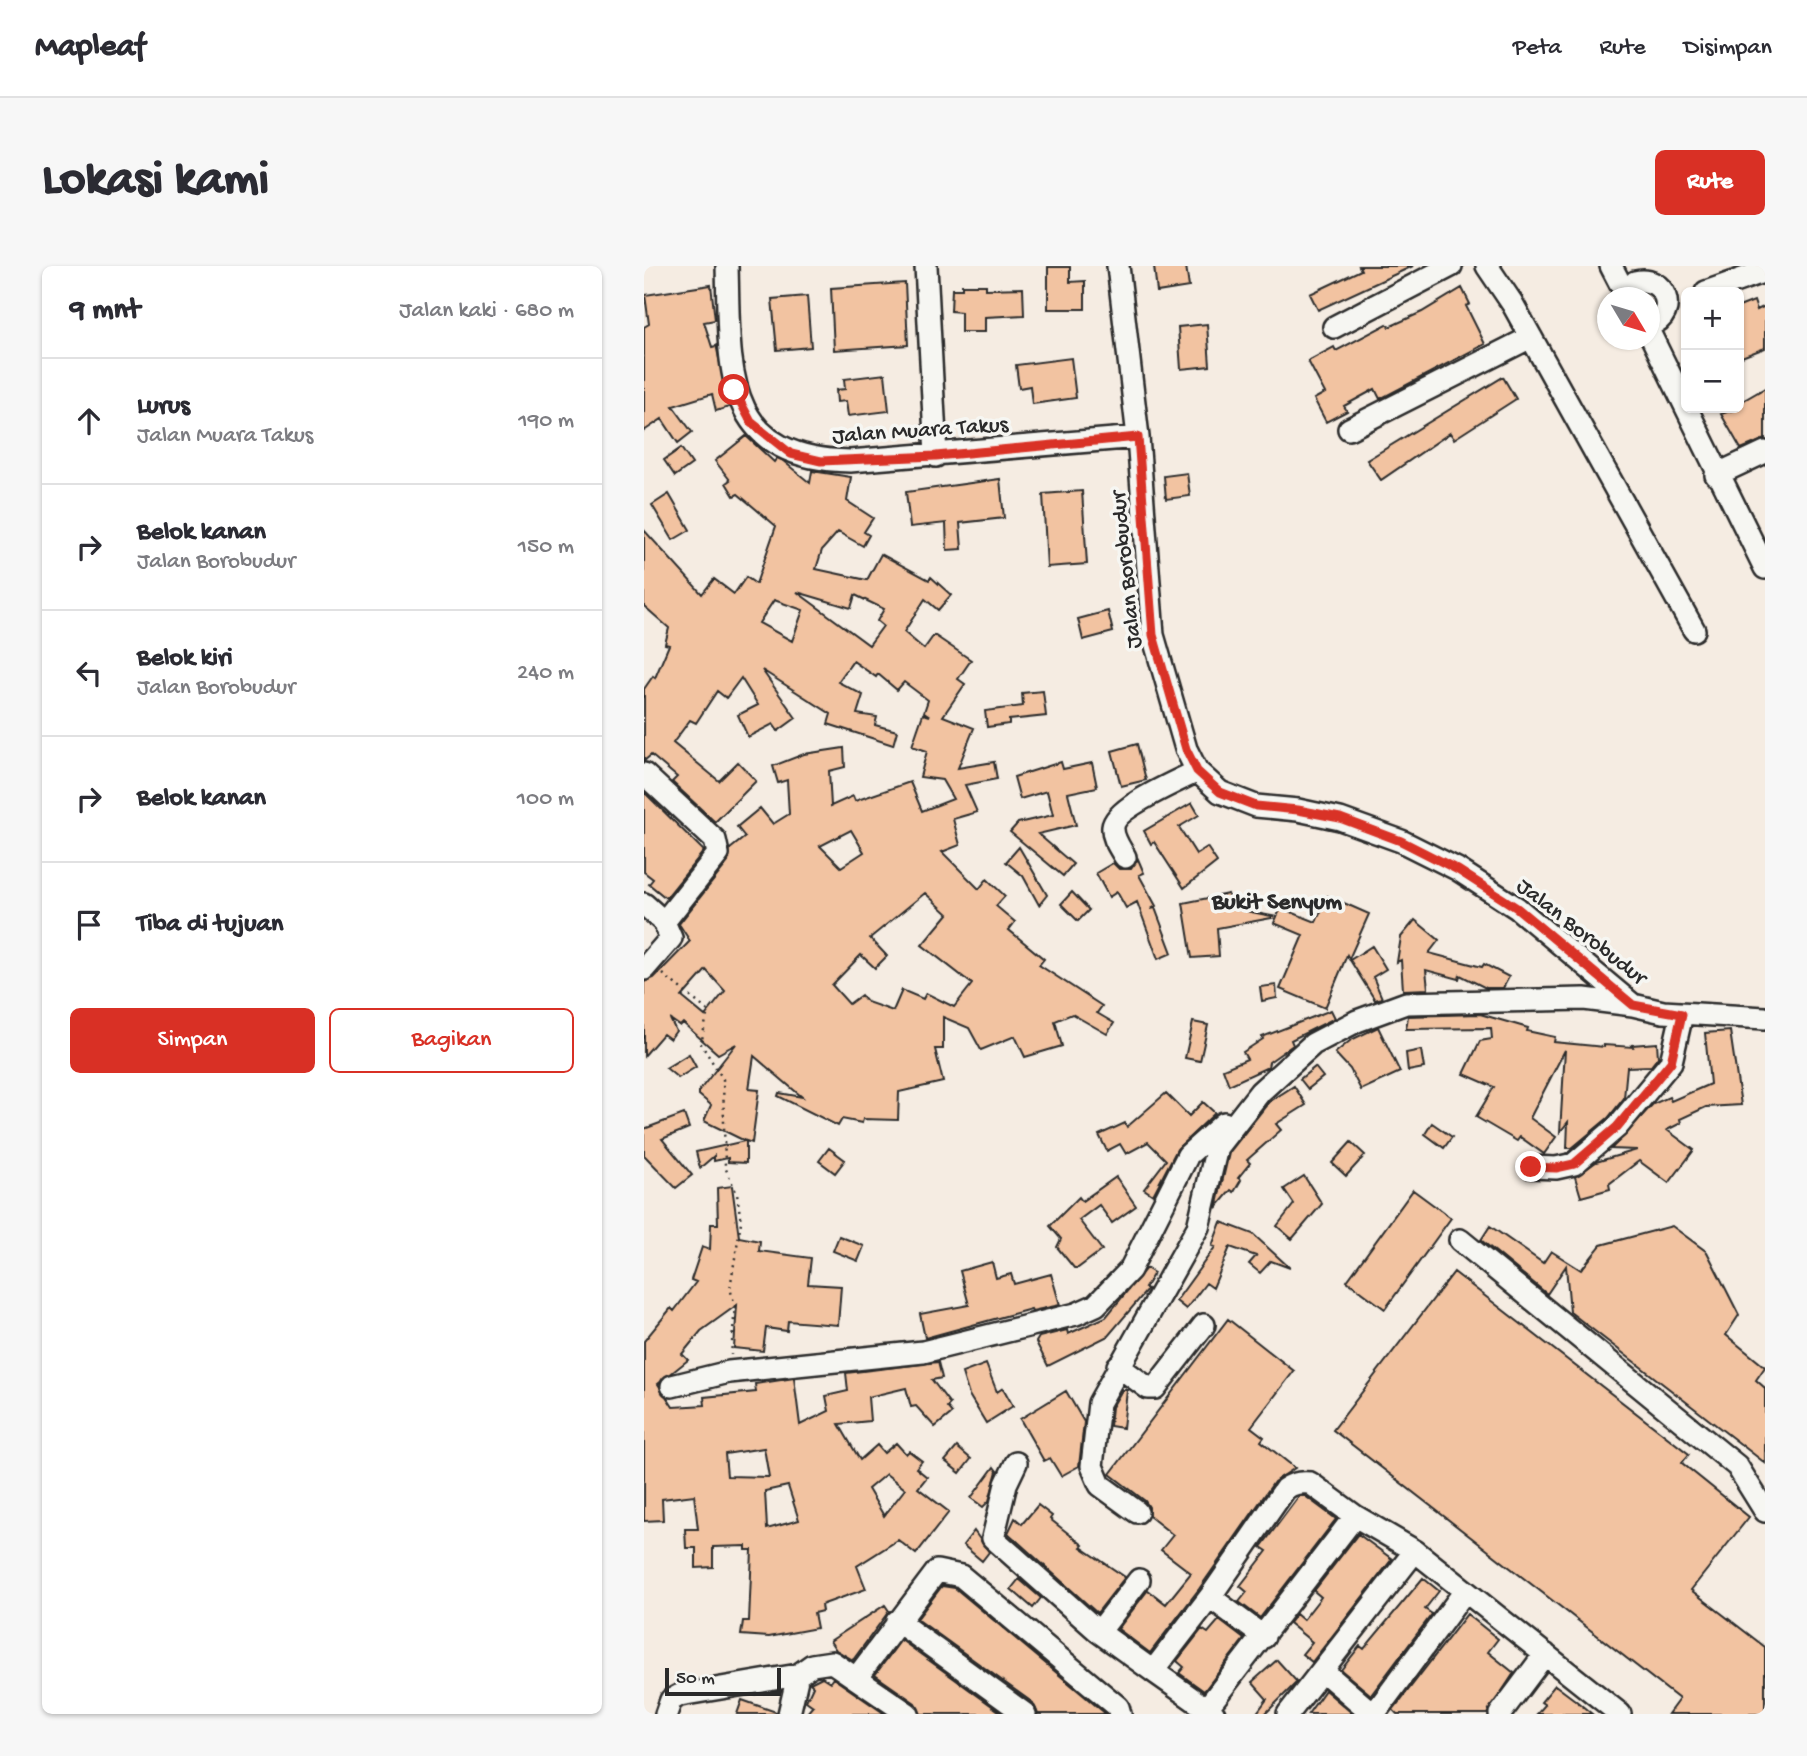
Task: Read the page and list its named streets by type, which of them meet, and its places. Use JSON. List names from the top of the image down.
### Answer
{
  "streets": {
    "street": ["Jalan Muara Takus", "Jalan Borobudur"]
  },
  "crossings": [
    ["Jalan Muara Takus", "Jalan Borobudur"]
  ],
  "districts": ["Bukit Senyum"],
  "scale_bar": "50 m",
  "north": "bottom right",
  "page": {
    "header": "Mapleaf",
    "nav": ["Peta", "Rute", "Disimpan"],
    "buttons": [
      "Rute",
      ["Simpan", "Bagikan"]
    ],
    "title": "Lokasi kami",
    "heading": ["9 mnt", "Jalan kaki · 680 m"],
    "map_buttons": ["+", "−"],
    "list": [
      ["Lurus", "Jalan Muara Takus", "190 m"],
      ["Belok kanan", "Jalan Borobudur", "150 m"],
      ["Belok kiri", "Jalan Borobudur", "240 m"],
      ["Belok kanan", "100 m"],
      "Tiba di tujuan"
    ],
    "scale": "50 m"
  }
}
